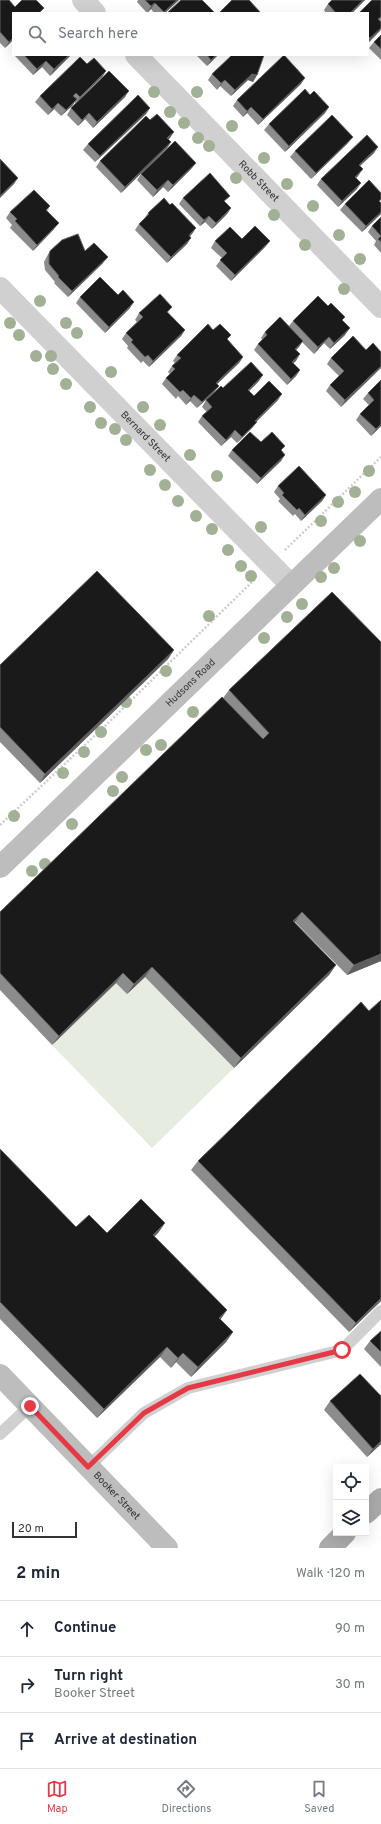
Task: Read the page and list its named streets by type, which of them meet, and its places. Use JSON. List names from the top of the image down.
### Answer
{
  "streets": {
    "street": [
      "Robb Street",
      "Bernard Street",
      "Hudsons Road",
      "Booker Street"
    ]
  },
  "crossings": [
    ["Bernard Street", "Hudsons Road"]
  ],
  "scale_bar": "20 m",
  "page": {
    "search": "Search here",
    "scale": "20 m",
    "heading": ["2 min", "Walk · 120 m"],
    "list": [
      ["Continue", "90 m"],
      ["Turn right", "Booker Street", "30 m"],
      "Arrive at destination"
    ],
    "nav": ["Map", "Directions", "Saved"]
  }
}
